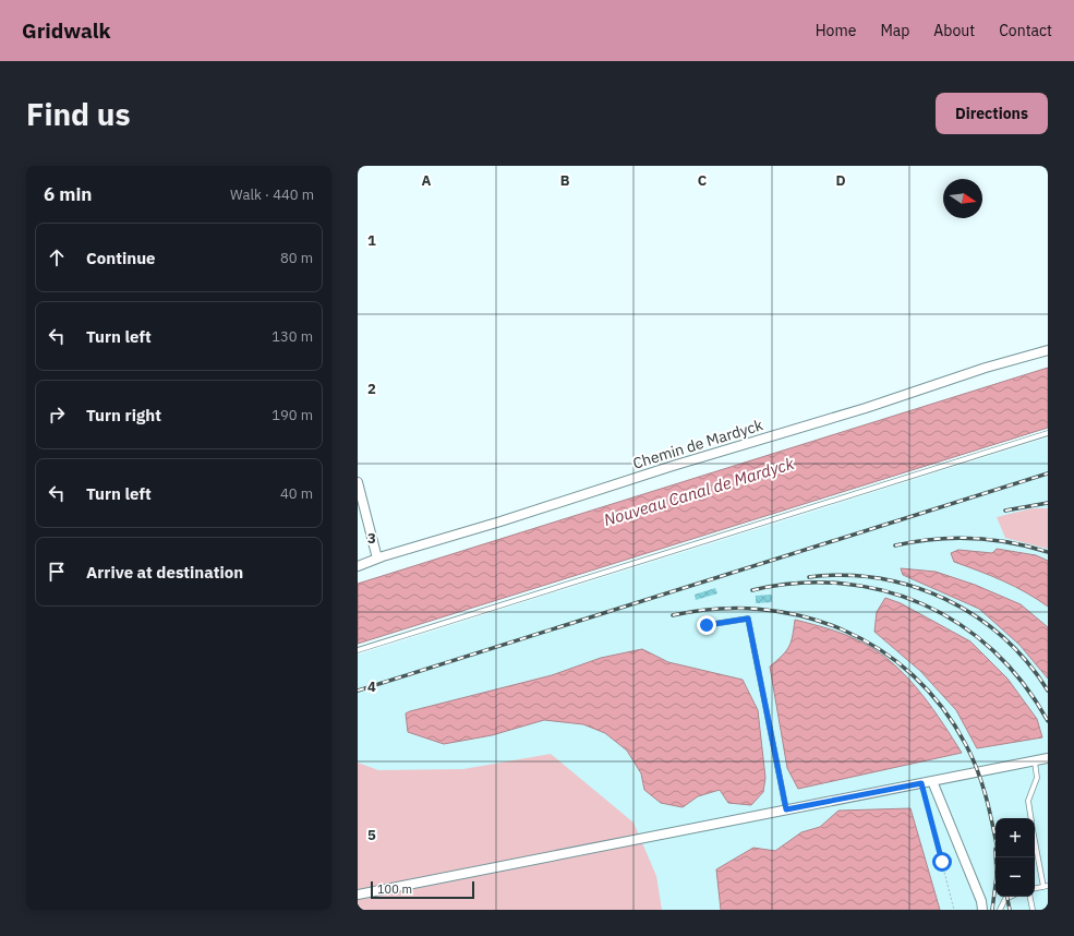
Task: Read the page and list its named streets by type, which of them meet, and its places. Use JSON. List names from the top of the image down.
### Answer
{
  "streets": {
    "street": ["Chemin de Mardyck"]
  },
  "water": ["Nouveau Canal de Mardyck"],
  "scale_bar": "100 m",
  "north": "right",
  "page": {
    "header": "Gridwalk",
    "nav": [
      "Home",
      "Map",
      "About",
      "Contact"
    ],
    "buttons": "Directions",
    "title": "Find us",
    "heading": ["6 min", "Walk · 440 m"],
    "list": [
      ["Continue", "80 m"],
      ["Turn left", "130 m"],
      ["Turn right", "190 m"],
      ["Turn left", "40 m"],
      "Arrive at destination"
    ],
    "map_buttons": ["+", "−"],
    "scale": "100 m"
  },
  "grid": {
    "columns": [
      "A",
      "B",
      "C",
      "D"
    ],
    "rows": [
      "1",
      "2",
      "3",
      "4",
      "5"
    ]
  }
}
